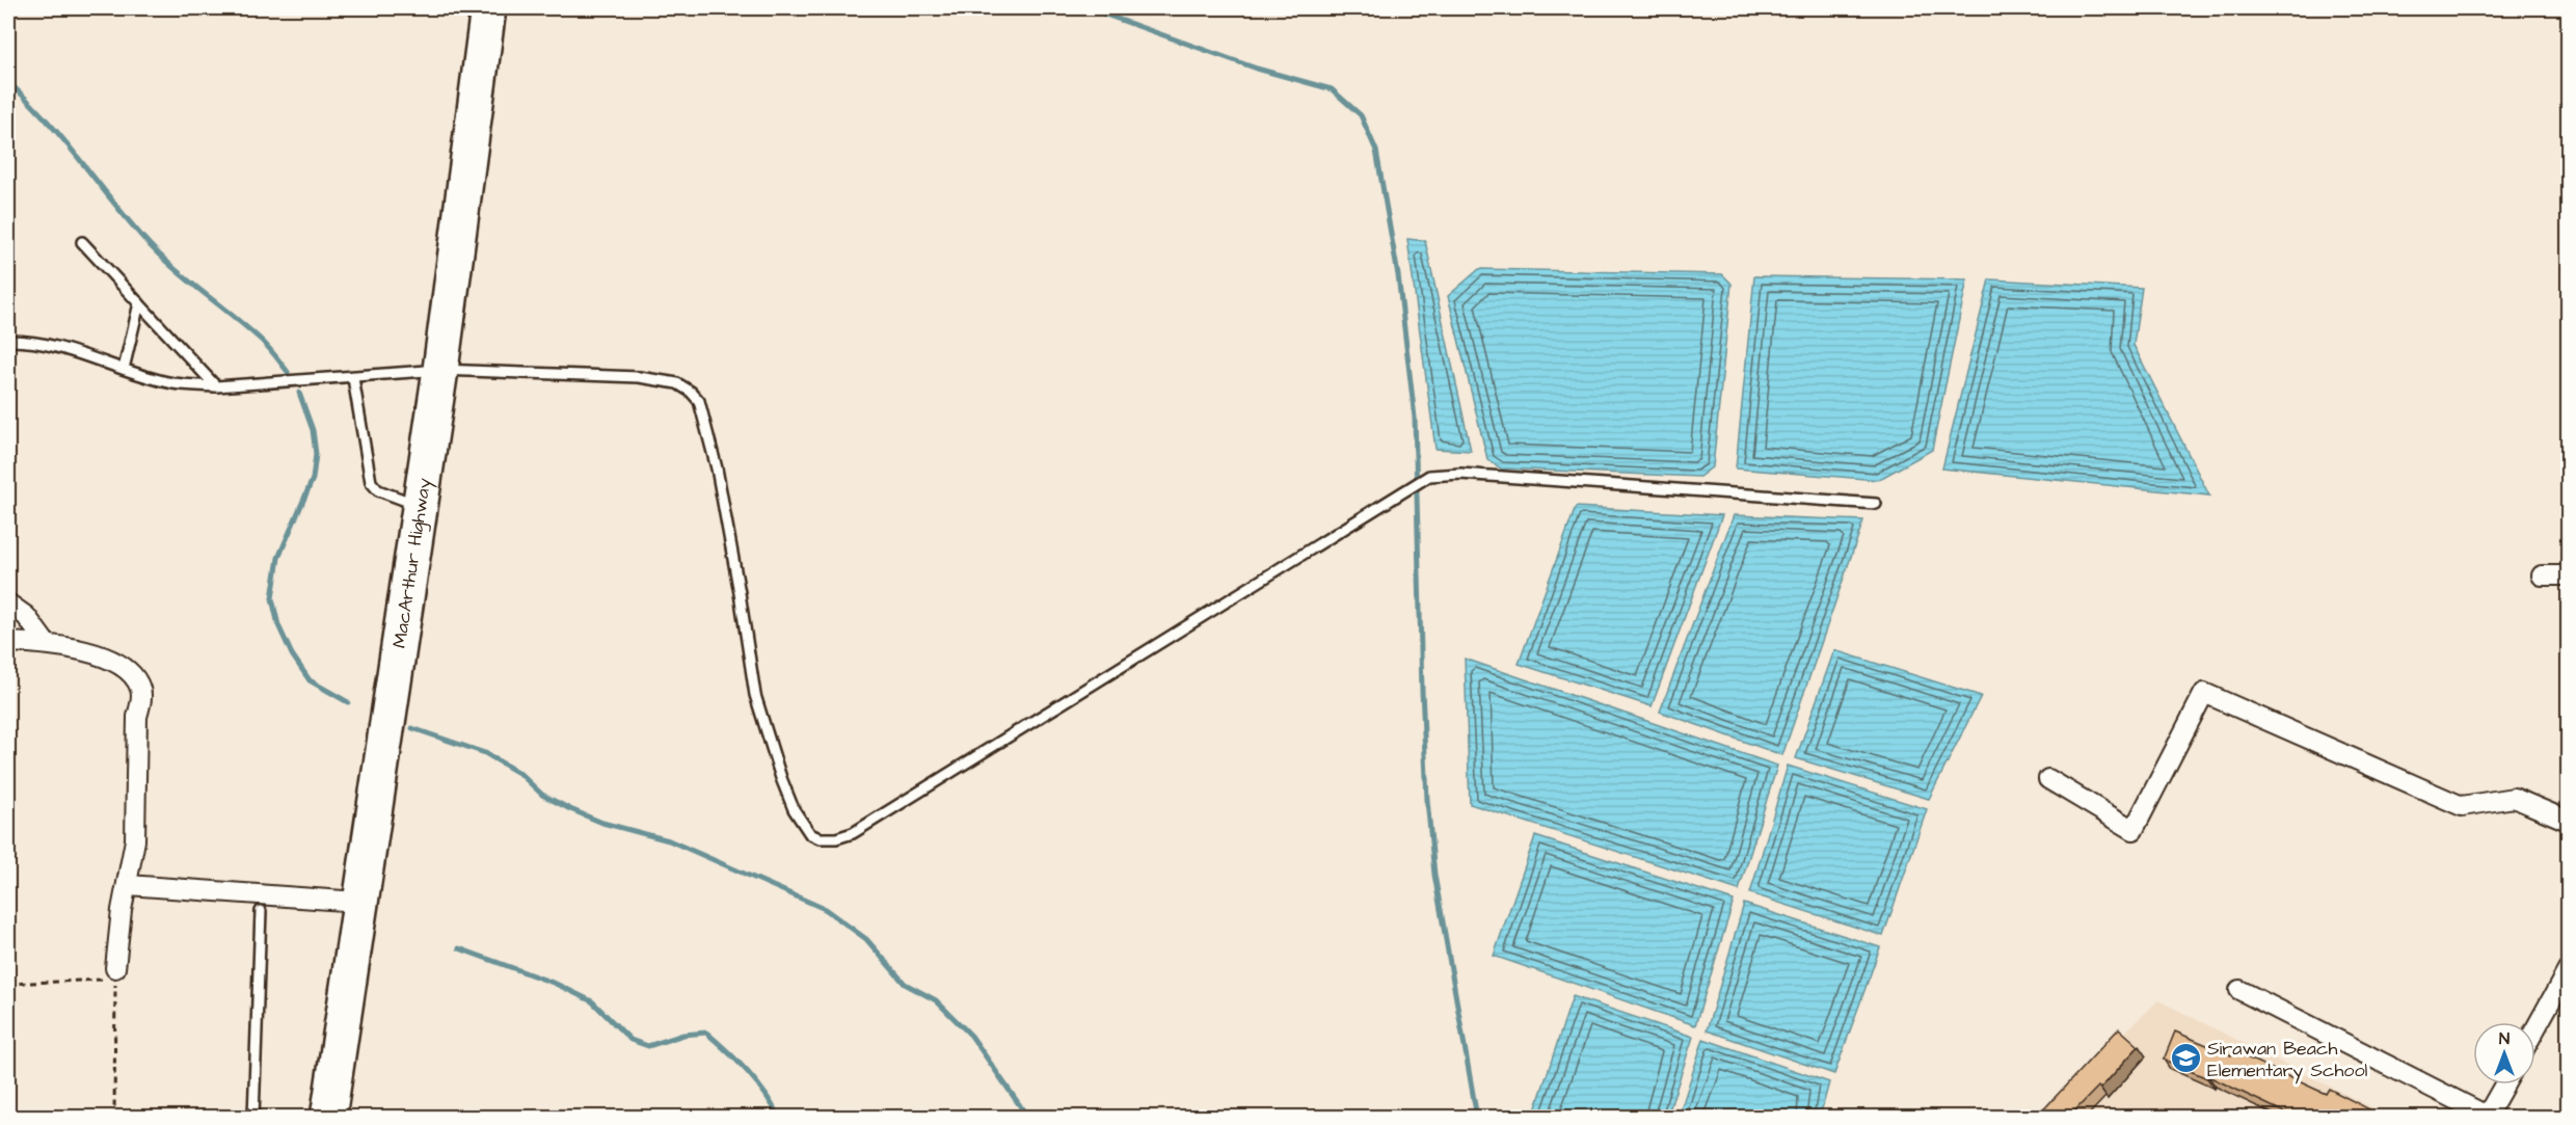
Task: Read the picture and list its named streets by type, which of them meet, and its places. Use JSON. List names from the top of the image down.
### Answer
{
  "streets": {
    "highway": ["MacArthur Highway"]
  },
  "places": {
    "school or university": ["Sirawan Beach Elementary School"]
  },
  "north": "top"
}
